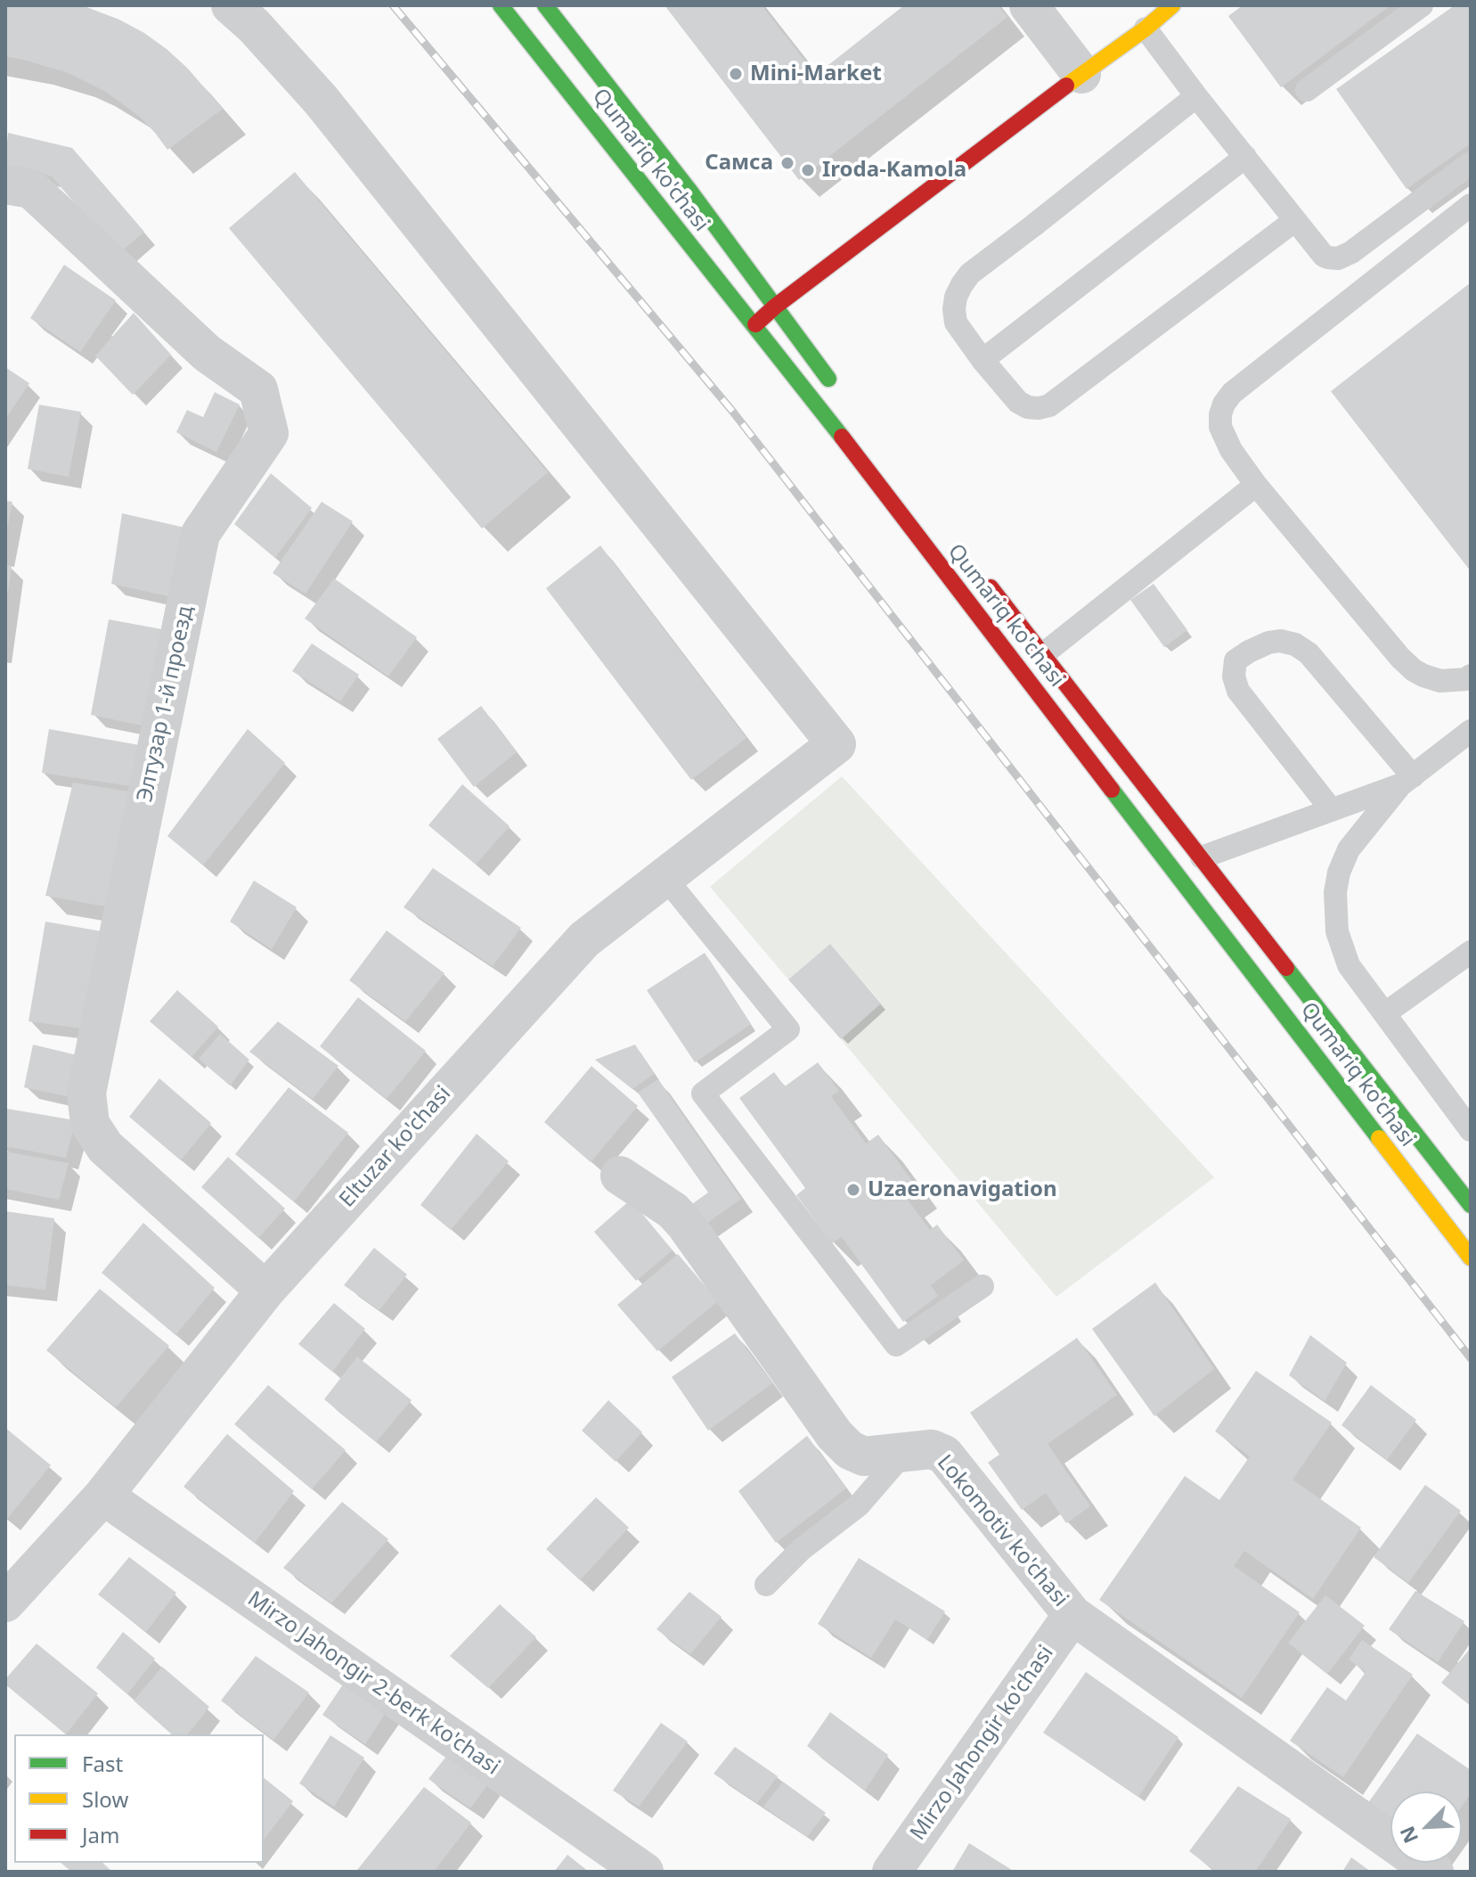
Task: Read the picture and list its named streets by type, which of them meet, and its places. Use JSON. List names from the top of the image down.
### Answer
{
  "streets": {
    "main road": ["Qumariq ko'chasi"],
    "street": [
      "Элтузар 1-й проезд",
      "Eltuzar ko'chasi",
      "Lokomotiv ko'chasi",
      "Mirzo Jahongir 2-berk ko'chasi",
      "Mirzo Jahongir ko'chasi"
    ]
  },
  "crossings": [
    ["Элтузар 1-й проезд", "Eltuzar ko'chasi"],
    ["Eltuzar ko'chasi", "Mirzo Jahongir 2-berk ko'chasi"],
    ["Lokomotiv ko'chasi", "Mirzo Jahongir ko'chasi"]
  ],
  "places": [
    "Mini-Market",
    "Самса",
    "Iroda-Kamola",
    "Uzaeronavigation"
  ],
  "legend": ["Fast", "Slow", "Jam"],
  "north": "bottom left"
}
